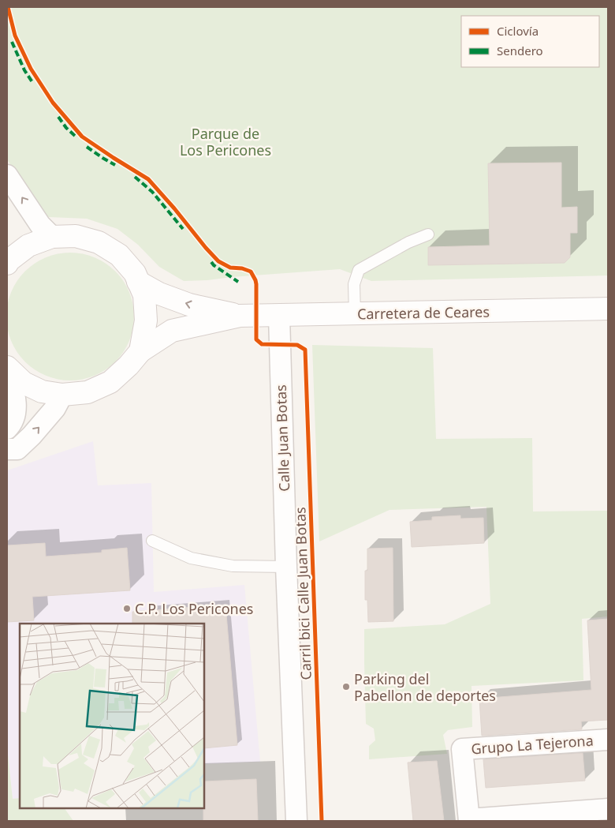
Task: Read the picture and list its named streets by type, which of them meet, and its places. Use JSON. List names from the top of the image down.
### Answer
{
  "streets": {
    "main road": ["Carretera de Ceares"],
    "street": ["Calle Juan Botas", "Grupo La Tejerona"],
    "cycle path": ["Carril bici Calle Juan Botas"]
  },
  "crossings": [
    ["Carretera de Ceares", "Calle Juan Botas"]
  ],
  "parks": ["Parque de Los Pericones"],
  "places": ["C.P. Los Pericones", "Parking del Pabellon de deportes"],
  "legend": ["Ciclovía", "Sendero"]
}
